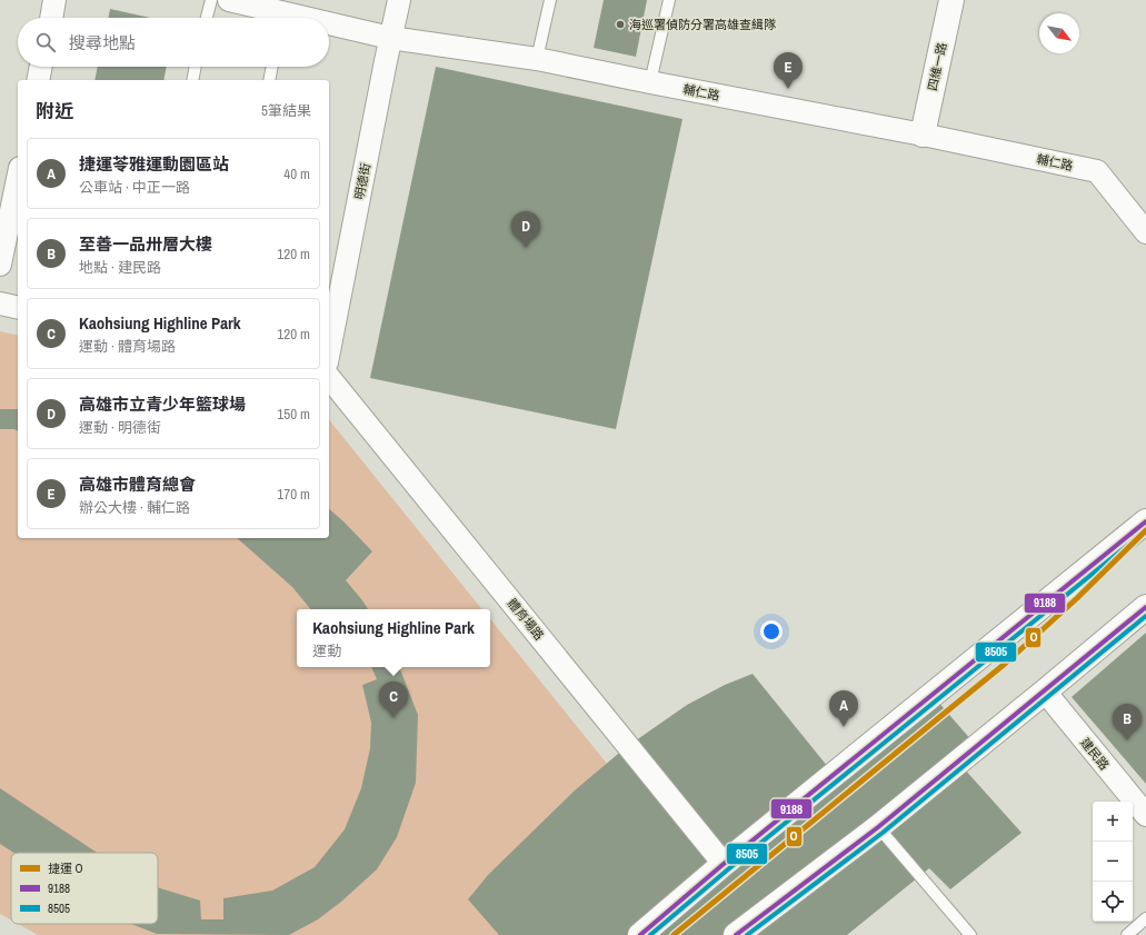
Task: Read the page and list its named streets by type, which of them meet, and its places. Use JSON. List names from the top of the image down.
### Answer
{
  "streets": {
    "street": [
      "四維一路",
      "輔仁路",
      "明德街",
      "體育場路",
      "建民路"
    ]
  },
  "crossings": [
    ["四維一路", "輔仁路"],
    ["輔仁路", "明德街"]
  ],
  "places": ["海巡署偵防分署高雄查緝隊"],
  "lines": ["transit line 9188", "metro line O", "transit line 8505"],
  "legend": ["捷運 O", "9188", "8505"],
  "north": "bottom right",
  "page": {
    "search": "搜尋地點",
    "pins": [
      "E",
      "D",
      "C",
      "A",
      "B"
    ],
    "heading": ["附近", "5筆結果"],
    "list": [
      {
        "mark": "A",
        "name": "捷運苓雅運動園區站",
        "note": "公車站 · 中正一路",
        "value": "40 m"
      },
      {
        "mark": "B",
        "name": "至善一品卅層大樓",
        "note": "地點 · 建民路",
        "value": "120 m"
      },
      {
        "mark": "C",
        "name": "Kaohsiung Highline Park",
        "note": "運動 · 體育場路",
        "value": "120 m"
      },
      {
        "mark": "D",
        "name": "高雄市立青少年籃球場",
        "note": "運動 · 明德街",
        "value": "150 m"
      },
      {
        "mark": "E",
        "name": "高雄市體育總會",
        "note": "辦公大樓 · 輔仁路",
        "value": "170 m"
      }
    ],
    "popup": ["Kaohsiung Highline Park", "運動"],
    "map_buttons": ["+", "−"]
  }
}
